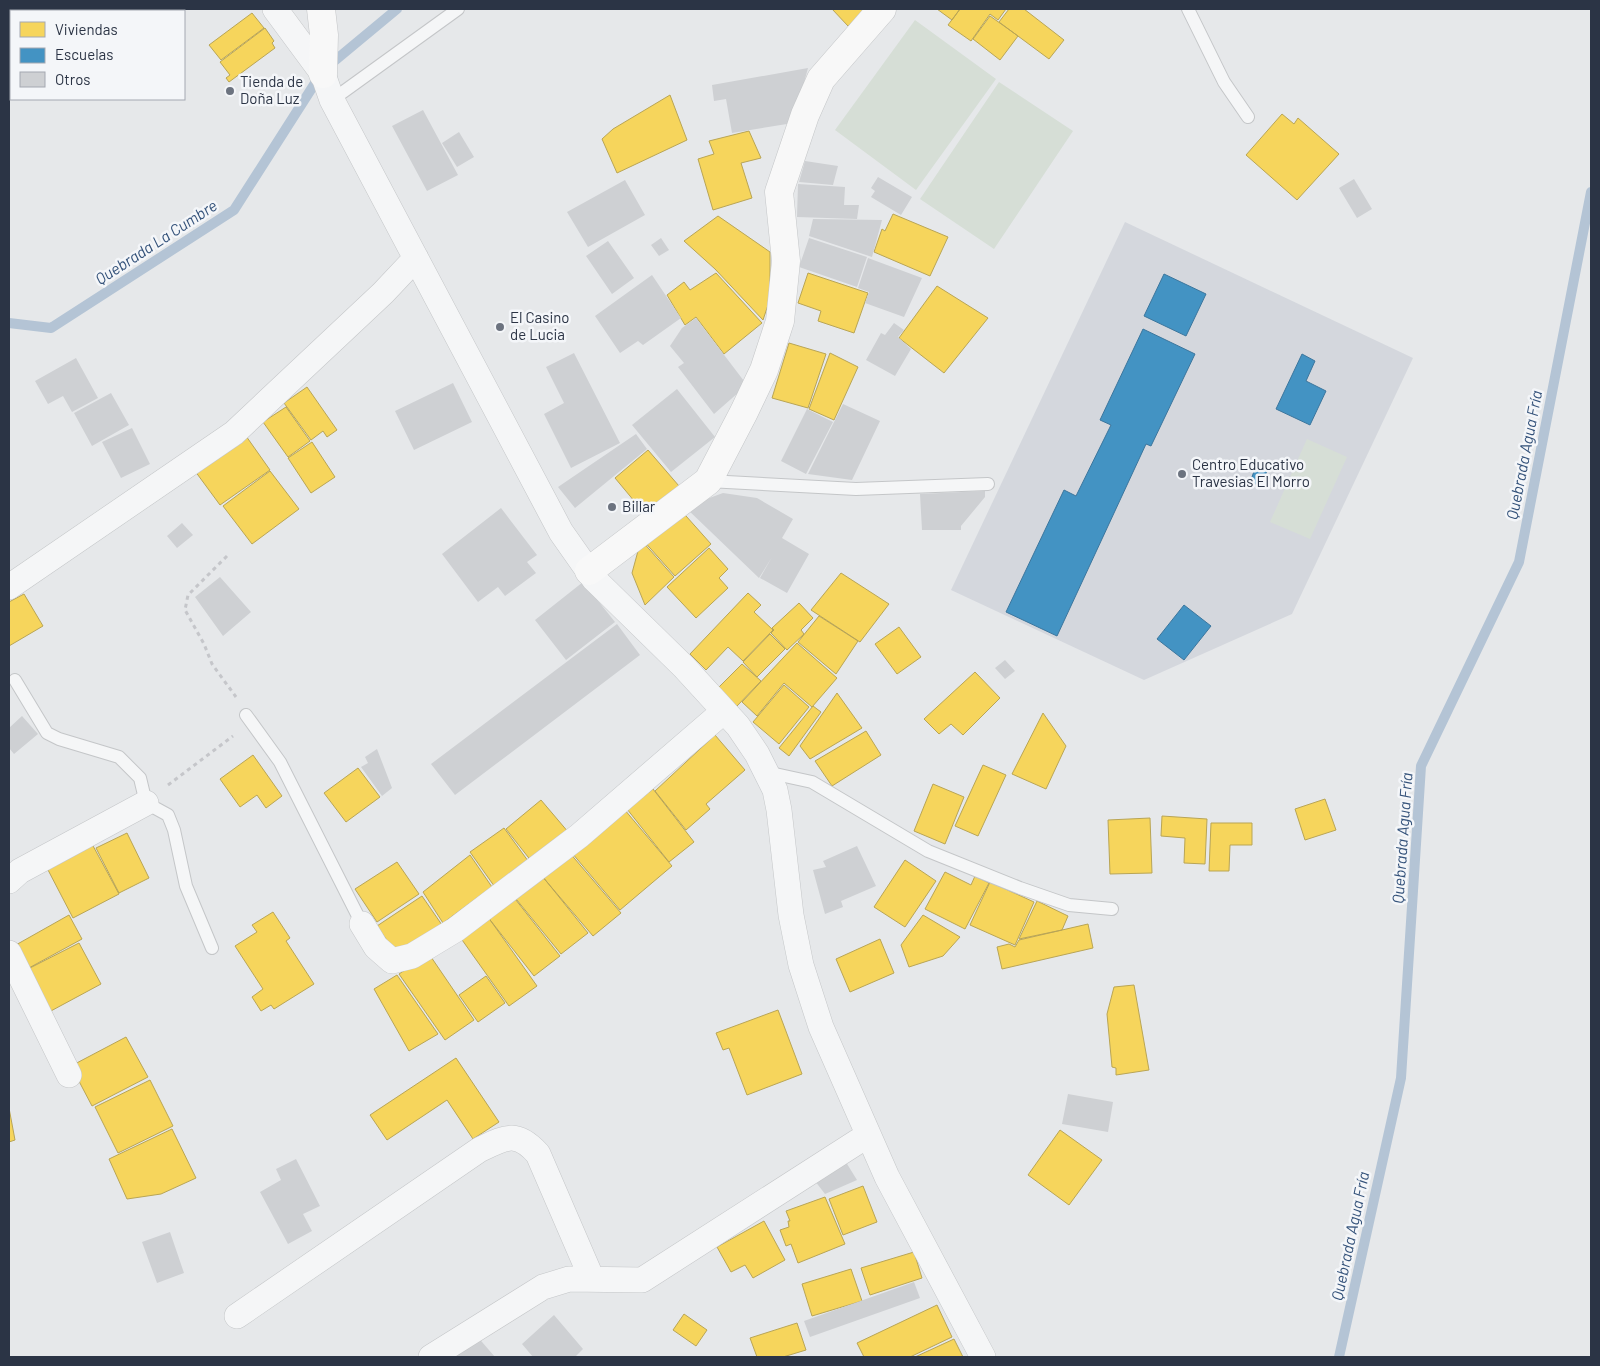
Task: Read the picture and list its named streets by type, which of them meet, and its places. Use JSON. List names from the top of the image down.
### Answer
{
  "water": ["Quebrada La Cumbre", "Quebrada Agua Fría"],
  "places": [
    "Tienda de Doña Luz",
    "El Casino de Lucia",
    "Centro Educativo Travesias El Morro",
    "Billar"
  ],
  "legend": ["Viviendas", "Escuelas", "Otros"]
}
